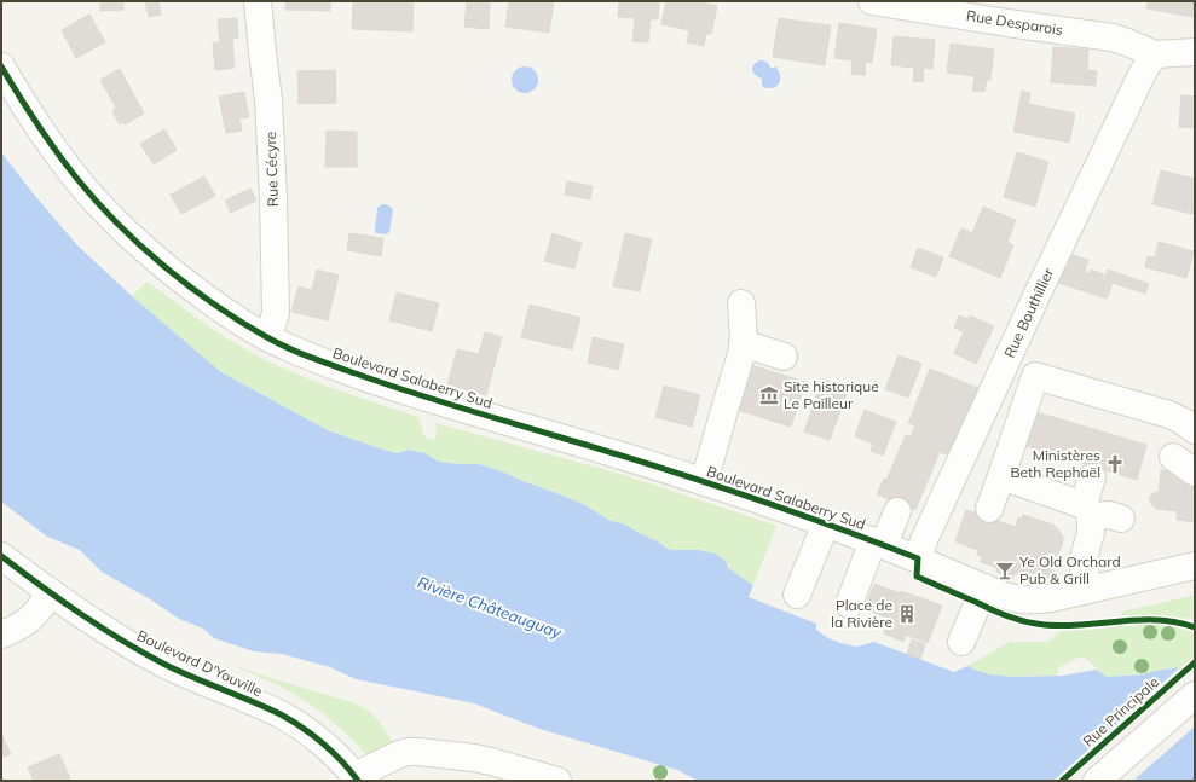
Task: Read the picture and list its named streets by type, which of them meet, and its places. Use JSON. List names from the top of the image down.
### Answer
{
  "streets": {
    "street": [
      "Rue Desparois",
      "Rue Cécyre",
      "Rue Bouthillier",
      "Boulevard Salaberry Sud",
      "Boulevard D'Youville"
    ],
    "cycle path": ["Rue Principale"]
  },
  "crossings": [
    ["Rue Desparois", "Rue Bouthillier"],
    ["Rue Cécyre", "Boulevard Salaberry Sud"],
    ["Rue Bouthillier", "Boulevard Salaberry Sud"]
  ],
  "water": ["Rivière Châteauguay"],
  "places": {
    "museum": ["Site historique Le Pailleur"],
    "church": ["Ministères Beth Rephaël"],
    "bar": ["Ye Old Orchard Pub & Grill"],
    "building": ["Place de la Rivière"]
  }
}
